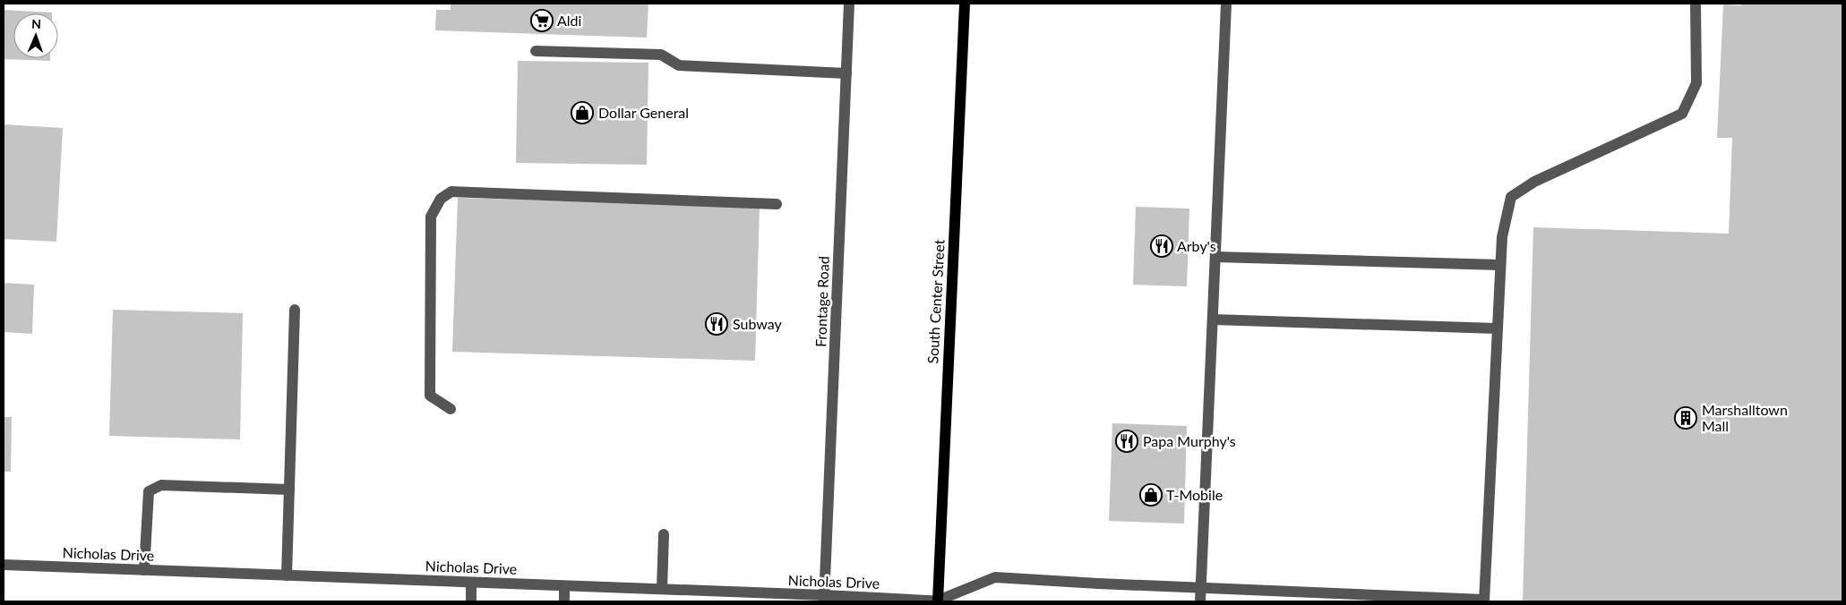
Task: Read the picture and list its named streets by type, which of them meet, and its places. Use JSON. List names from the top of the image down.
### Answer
{
  "streets": {
    "main road": ["South Center Street"],
    "street": ["Frontage Road", "Nicholas Drive"]
  },
  "crossings": [
    ["Frontage Road", "Nicholas Drive"],
    ["South Center Street", "Nicholas Drive"]
  ],
  "places": {
    "supermarket": ["Aldi"],
    "shop": ["Dollar General", "T-Mobile"],
    "restaurant": ["Arby's", "Subway", "Papa Murphy's"],
    "building": ["Marshalltown Mall"]
  },
  "north": "top"
}
